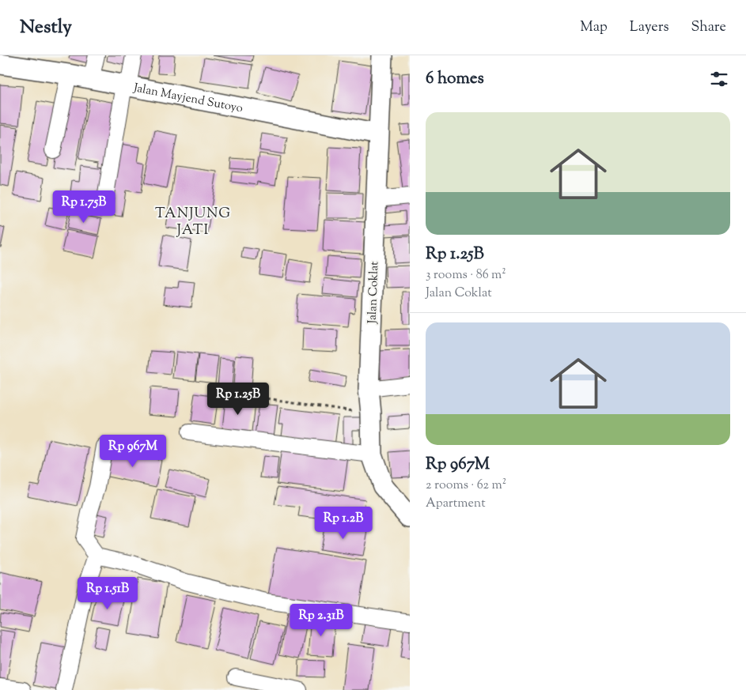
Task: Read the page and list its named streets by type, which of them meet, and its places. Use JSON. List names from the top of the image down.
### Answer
{
  "streets": {
    "street": ["Jalan Mayjend Sutoyo", "Jalan Coklat"]
  },
  "crossings": [
    ["Jalan Mayjend Sutoyo", "Jalan Coklat"]
  ],
  "districts": ["TANJUNG JATI"],
  "page": {
    "header": "Nestly",
    "nav": ["Map", "Layers", "Share"],
    "heading": "6 homes",
    "list": [
      {
        "name": "Rp 1.25B",
        "note": "3 rooms · 86 m² · Jalan Coklat"
      },
      {
        "name": "Rp 967M",
        "note": "2 rooms · 62 m² · Apartment"
      }
    ],
    "price": [
      "Rp 1.75B",
      "Rp 1.25B",
      "Rp 967M",
      "Rp 1.2B",
      "Rp 1.51B",
      "Rp 2.31B"
    ]
  }
}
